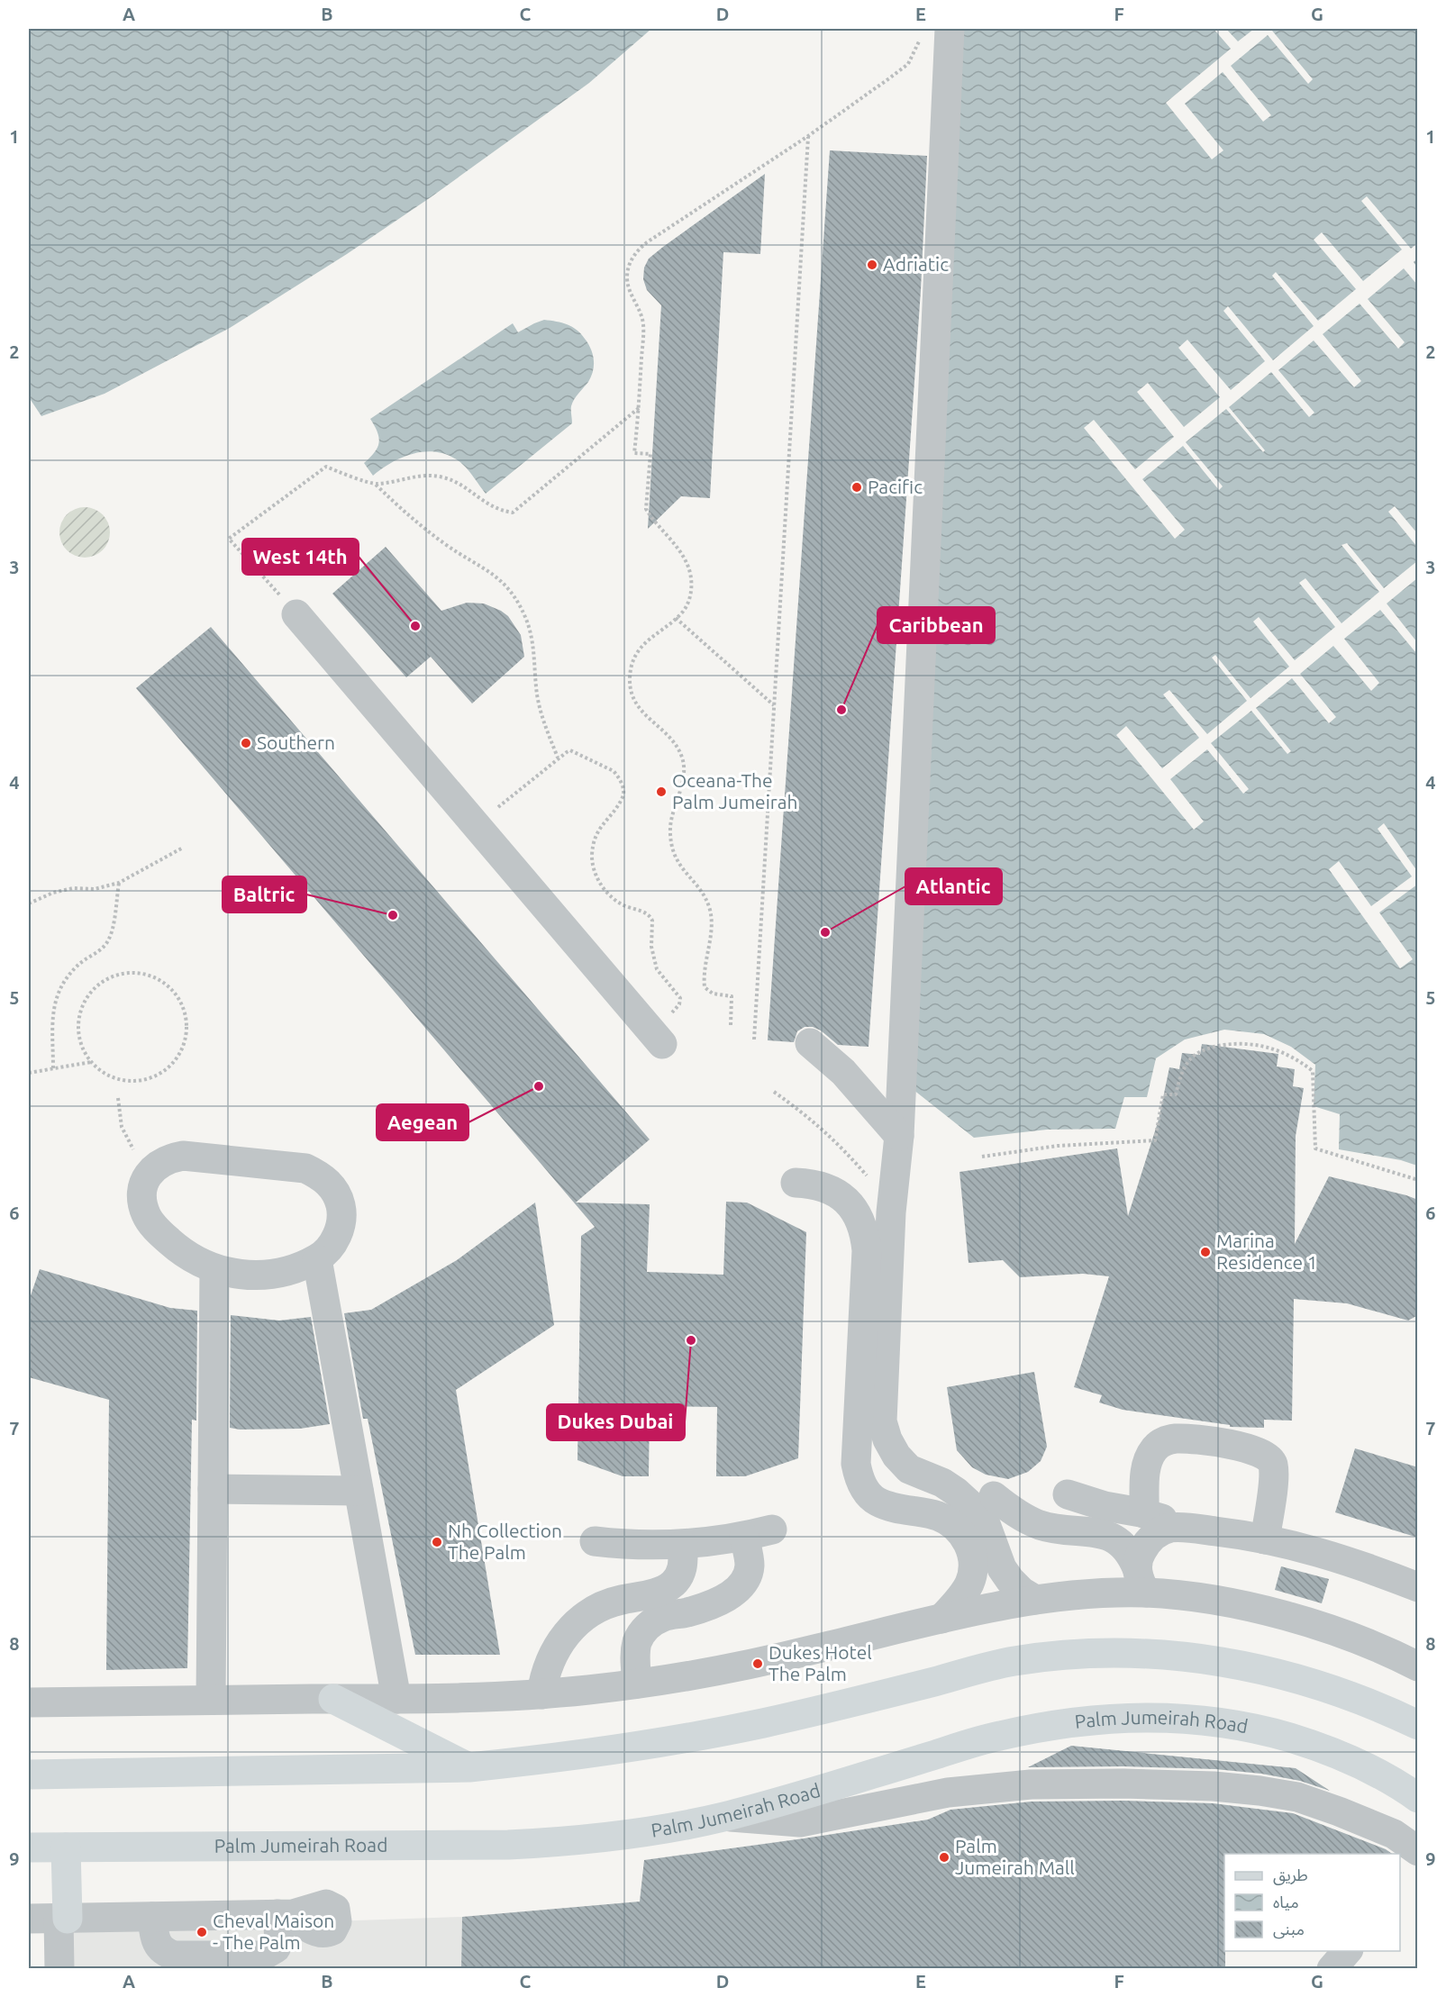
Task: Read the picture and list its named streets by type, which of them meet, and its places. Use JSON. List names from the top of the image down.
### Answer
{
  "streets": {
    "main road": ["Palm Jumeirah Road"]
  },
  "places": [
    "Adriatic",
    "Pacific",
    "West 14th",
    "Caribbean",
    "Southern",
    "Oceana-The Palm Jumeirah",
    "Baltric",
    "Atlantic",
    "Aegean",
    "Marina Residence 1",
    "Dukes Dubai",
    "Nh Collection The Palm",
    "Dukes Hotel The Palm",
    "Palm Jumeirah Mall",
    "Cheval Maison - The Palm"
  ],
  "legend": ["طريق", "مياه", "مبنى"],
  "grid": {
    "columns": [
      "A",
      "B",
      "C",
      "D",
      "E",
      "F",
      "G"
    ],
    "rows": [
      "1",
      "2",
      "3",
      "4",
      "5",
      "6",
      "7",
      "8",
      "9"
    ]
  }
}
